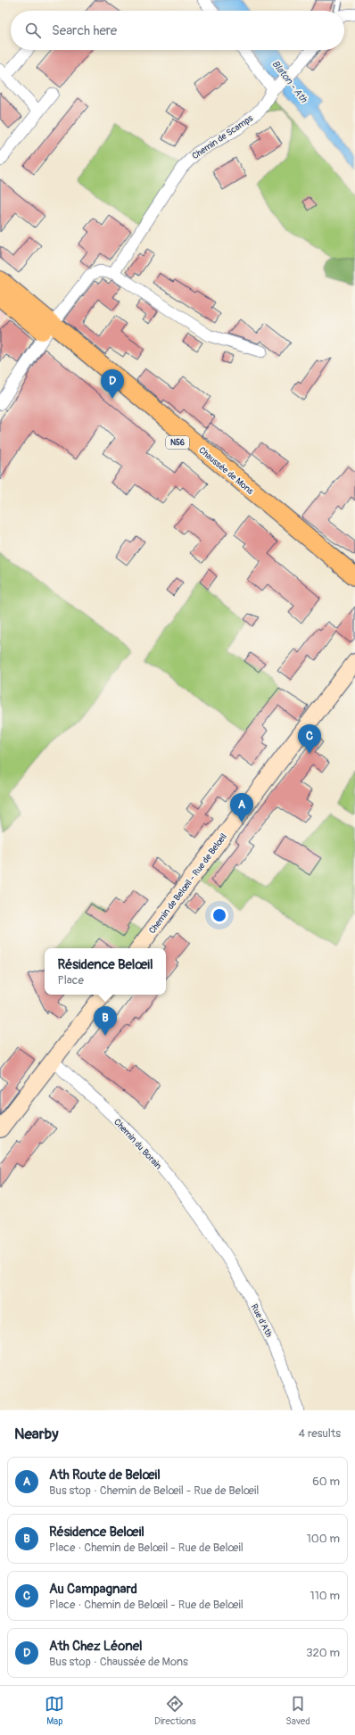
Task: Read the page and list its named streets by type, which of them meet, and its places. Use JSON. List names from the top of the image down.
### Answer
{
  "streets": {
    "main road": ["N56", "Chaussée de Mons"],
    "street": [
      "Chemin de Scamps",
      "Chemin de Belœil - Rue de Belœil",
      "Chemin du Borain",
      "Rue d'Ath"
    ]
  },
  "crossings": [
    ["Chemin du Borain", "Rue d'Ath"]
  ],
  "water": ["Blaton - Ath"],
  "page": {
    "search": "Search here",
    "pins": [
      "D",
      "C",
      "A",
      "B"
    ],
    "popup": ["Résidence Belœil", "Place"],
    "heading": ["Nearby", "4 results"],
    "list": [
      {
        "mark": "A",
        "name": "Ath Route de Belœil",
        "note": "Bus stop · Chemin de Belœil - Rue de Belœil",
        "value": "60 m"
      },
      {
        "mark": "B",
        "name": "Résidence Belœil",
        "note": "Place · Chemin de Belœil - Rue de Belœil",
        "value": "100 m"
      },
      {
        "mark": "C",
        "name": "Au Campagnard",
        "note": "Place · Chemin de Belœil - Rue de Belœil",
        "value": "110 m"
      },
      {
        "mark": "D",
        "name": "Ath Chez Léonel",
        "note": "Bus stop · Chaussée de Mons",
        "value": "320 m"
      }
    ],
    "nav": ["Map", "Directions", "Saved"]
  }
}
